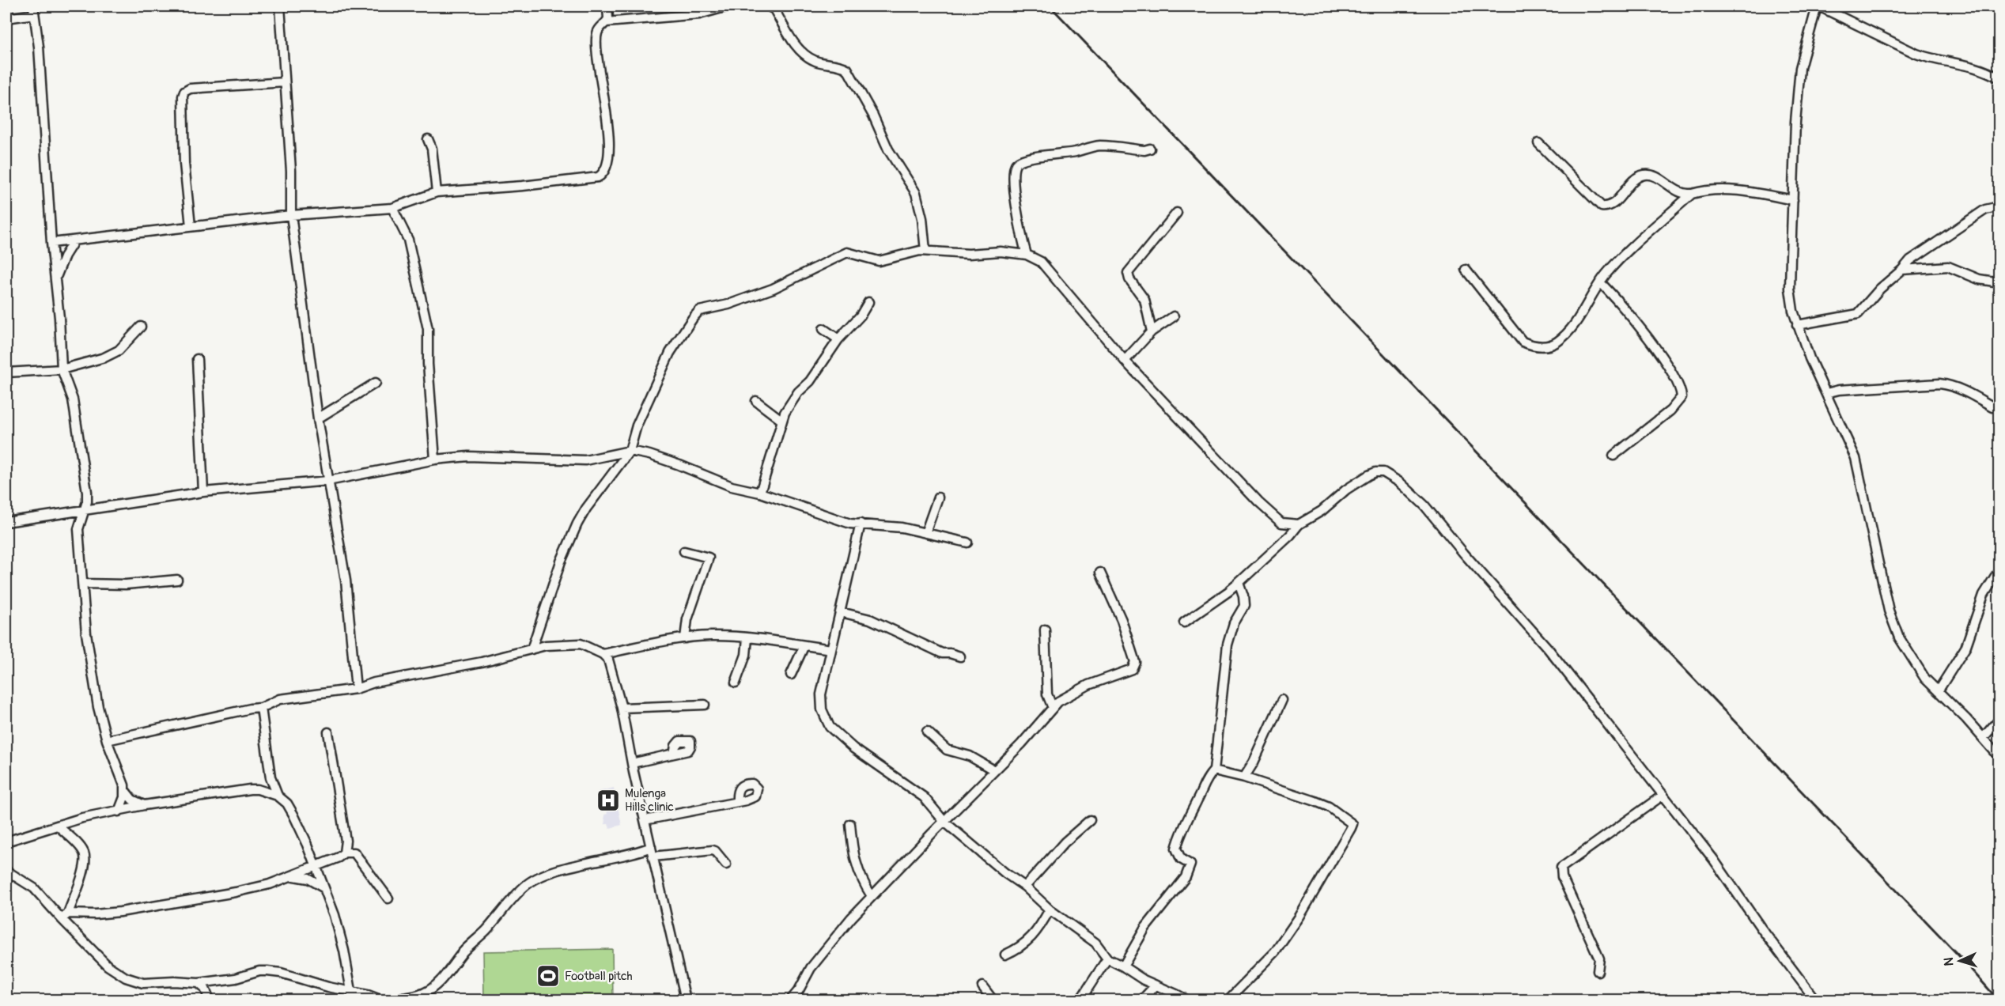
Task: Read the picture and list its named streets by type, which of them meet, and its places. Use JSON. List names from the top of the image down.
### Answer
{
  "places": {
    "hospital": ["Mulenga Hills clinic"],
    "sports": ["Football pitch"]
  },
  "north": "left"
}
